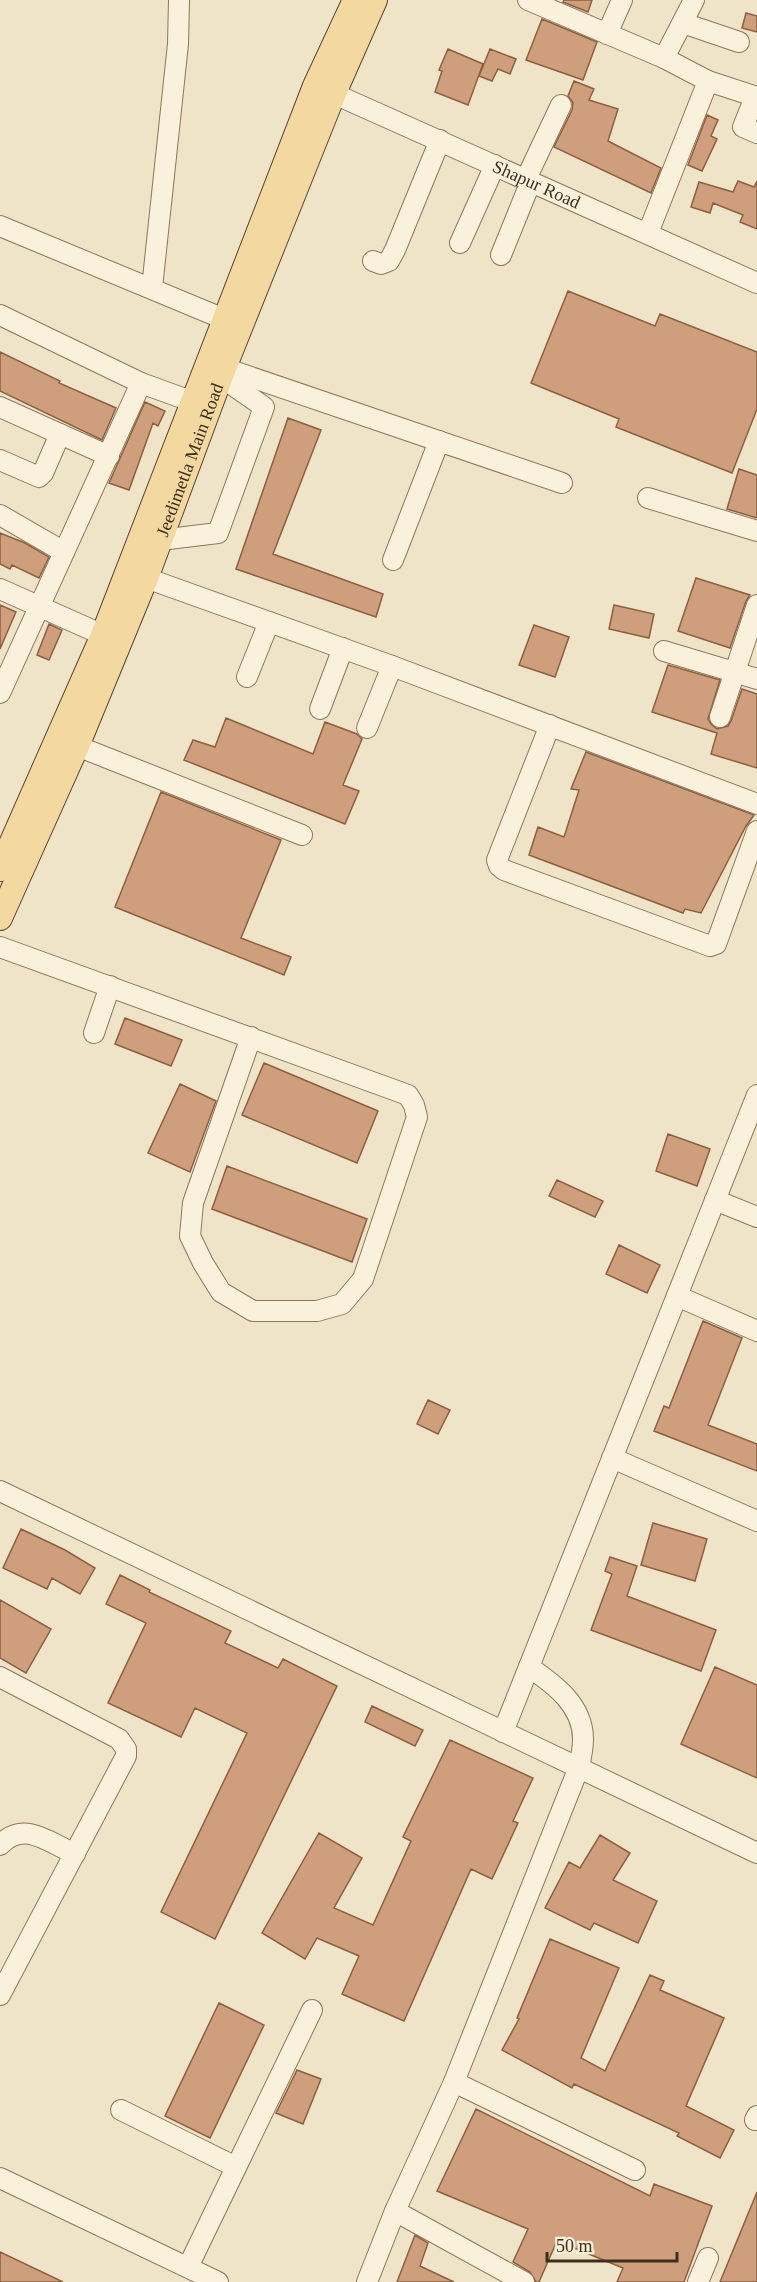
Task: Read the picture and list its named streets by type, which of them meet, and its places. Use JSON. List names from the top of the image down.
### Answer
{
  "streets": {
    "main road": ["Jeedimetla Main Road"],
    "street": ["Shapur Road"]
  },
  "crossings": [
    ["Shapur Road", "Jeedimetla Main Road"]
  ],
  "scale_bar": "50 m"
}
